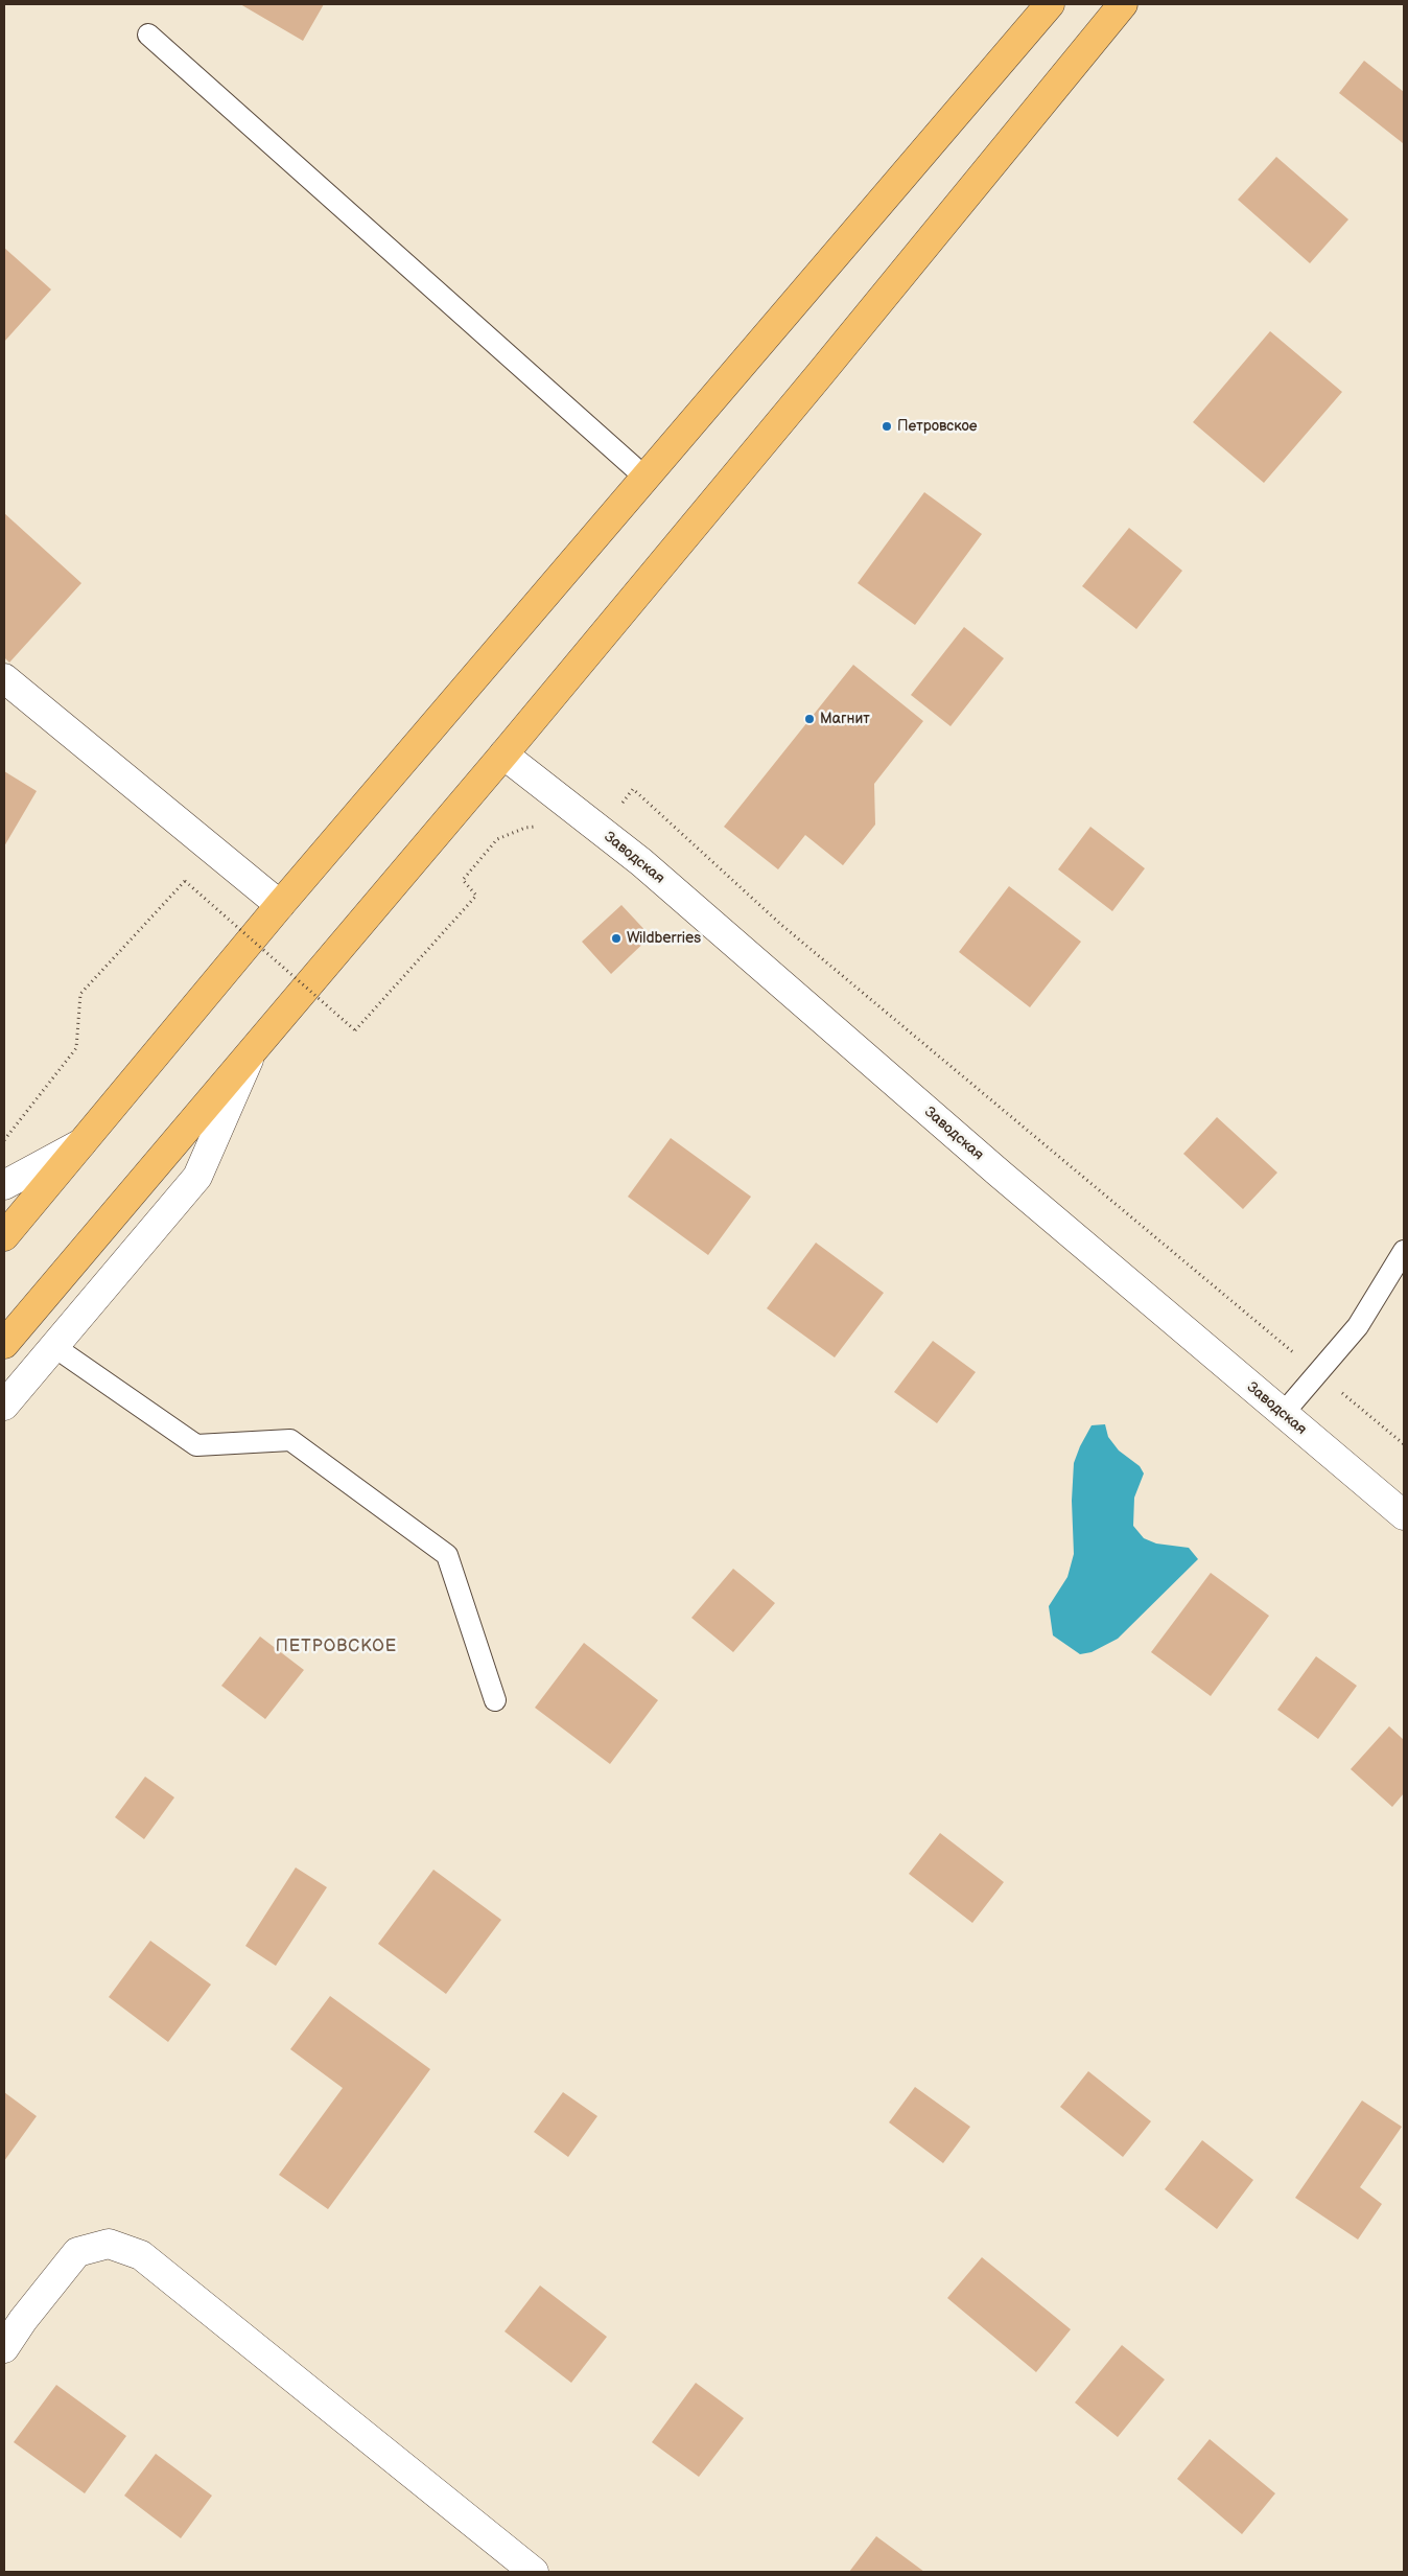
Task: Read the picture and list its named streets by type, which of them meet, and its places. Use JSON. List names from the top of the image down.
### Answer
{
  "streets": {
    "street": ["Заводская"]
  },
  "districts": ["ПЕТРОВСКОЕ"],
  "places": ["Петровское", "Магнит", "Wildberries"]
}
